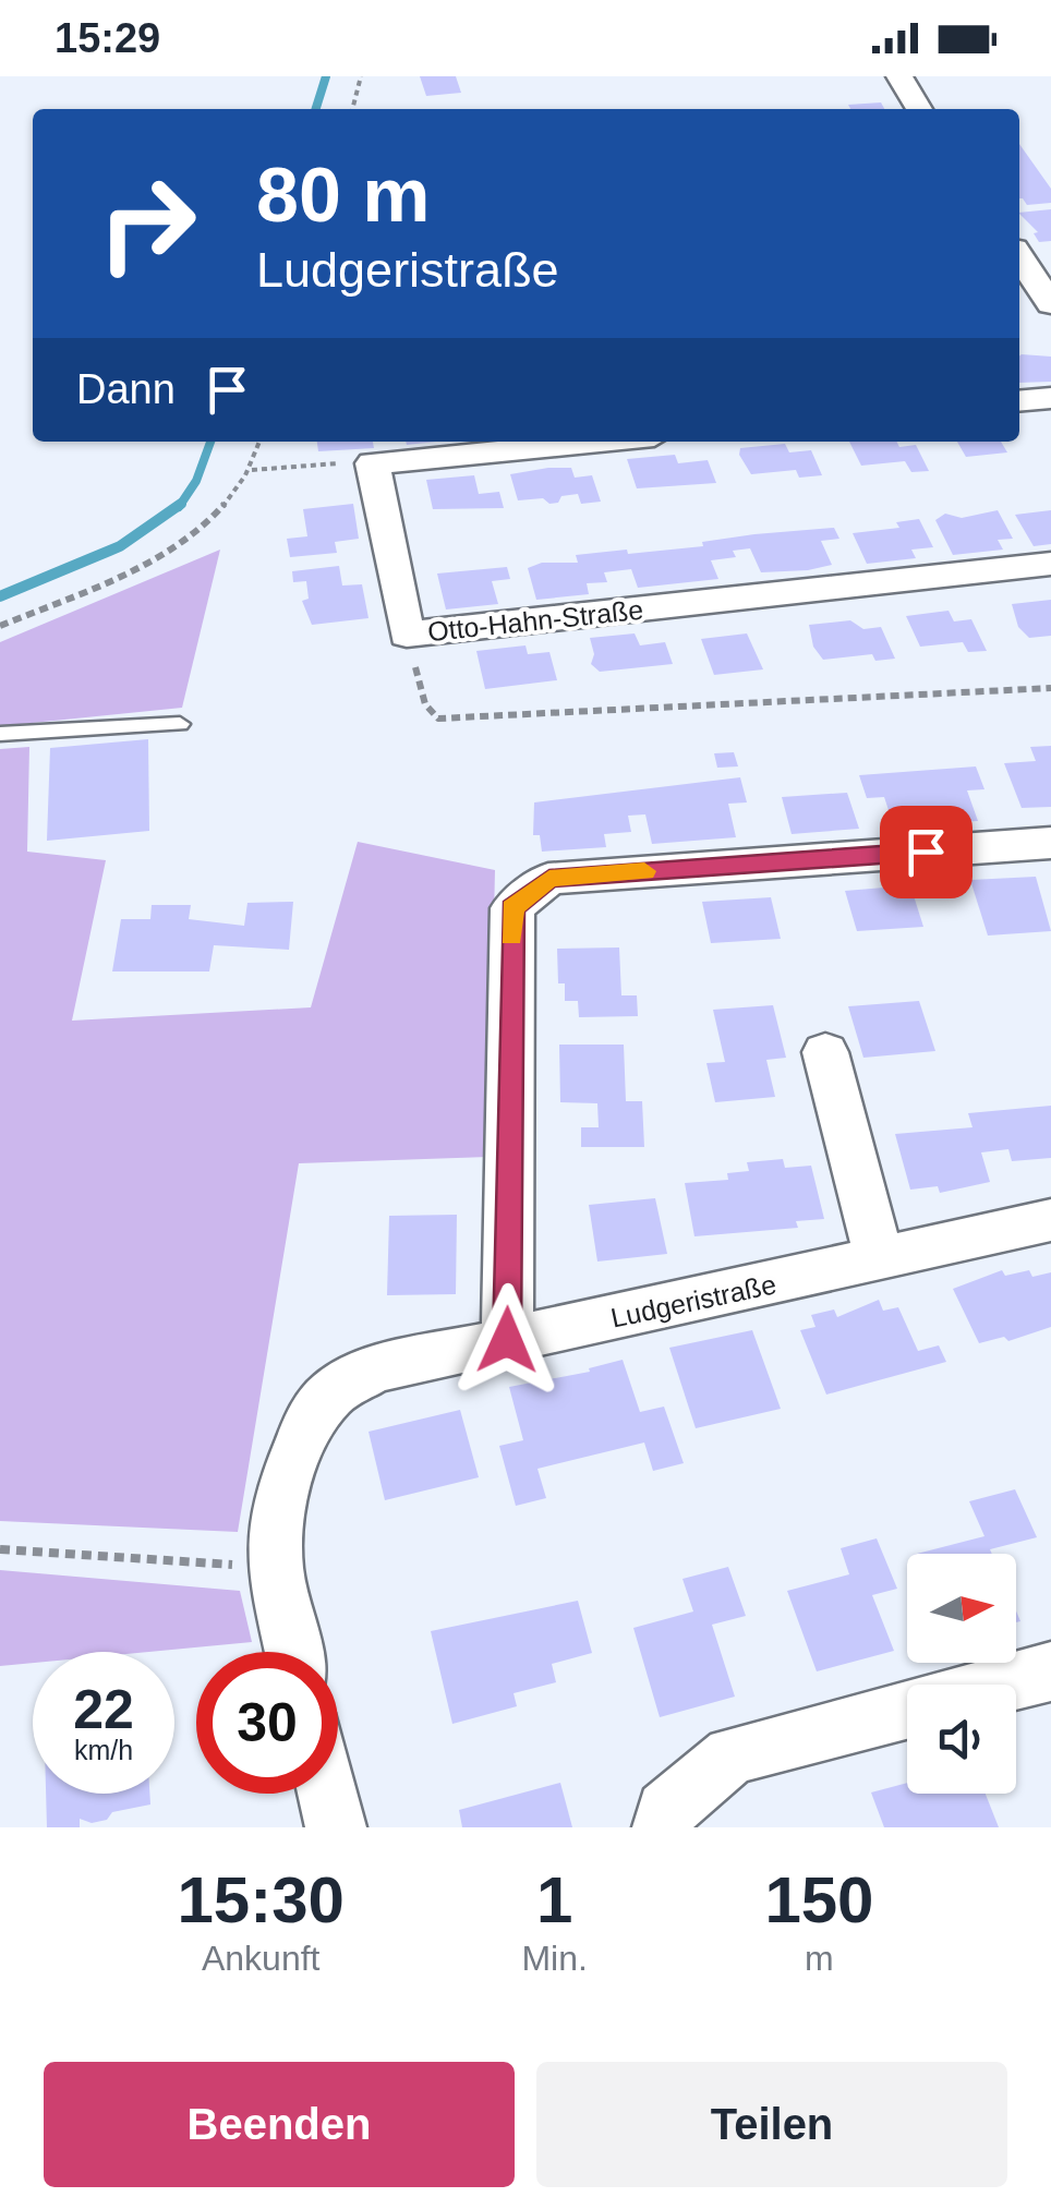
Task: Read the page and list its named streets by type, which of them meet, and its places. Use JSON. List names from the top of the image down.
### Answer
{
  "streets": {
    "street": ["Otto-Hahn-Straße", "Ludgeristraße"]
  },
  "north": "right",
  "page": {
    "status": "15:29",
    "turn": ["80 m", "Ludgeristraße"],
    "then": "Dann",
    "speed": "22 km/h",
    "limit": "30",
    "eta": [
      "15:30",
      "Ankunft",
      "1",
      "Min.",
      "150",
      "m"
    ],
    "buttons": ["Beenden", "Teilen"]
  }
}
